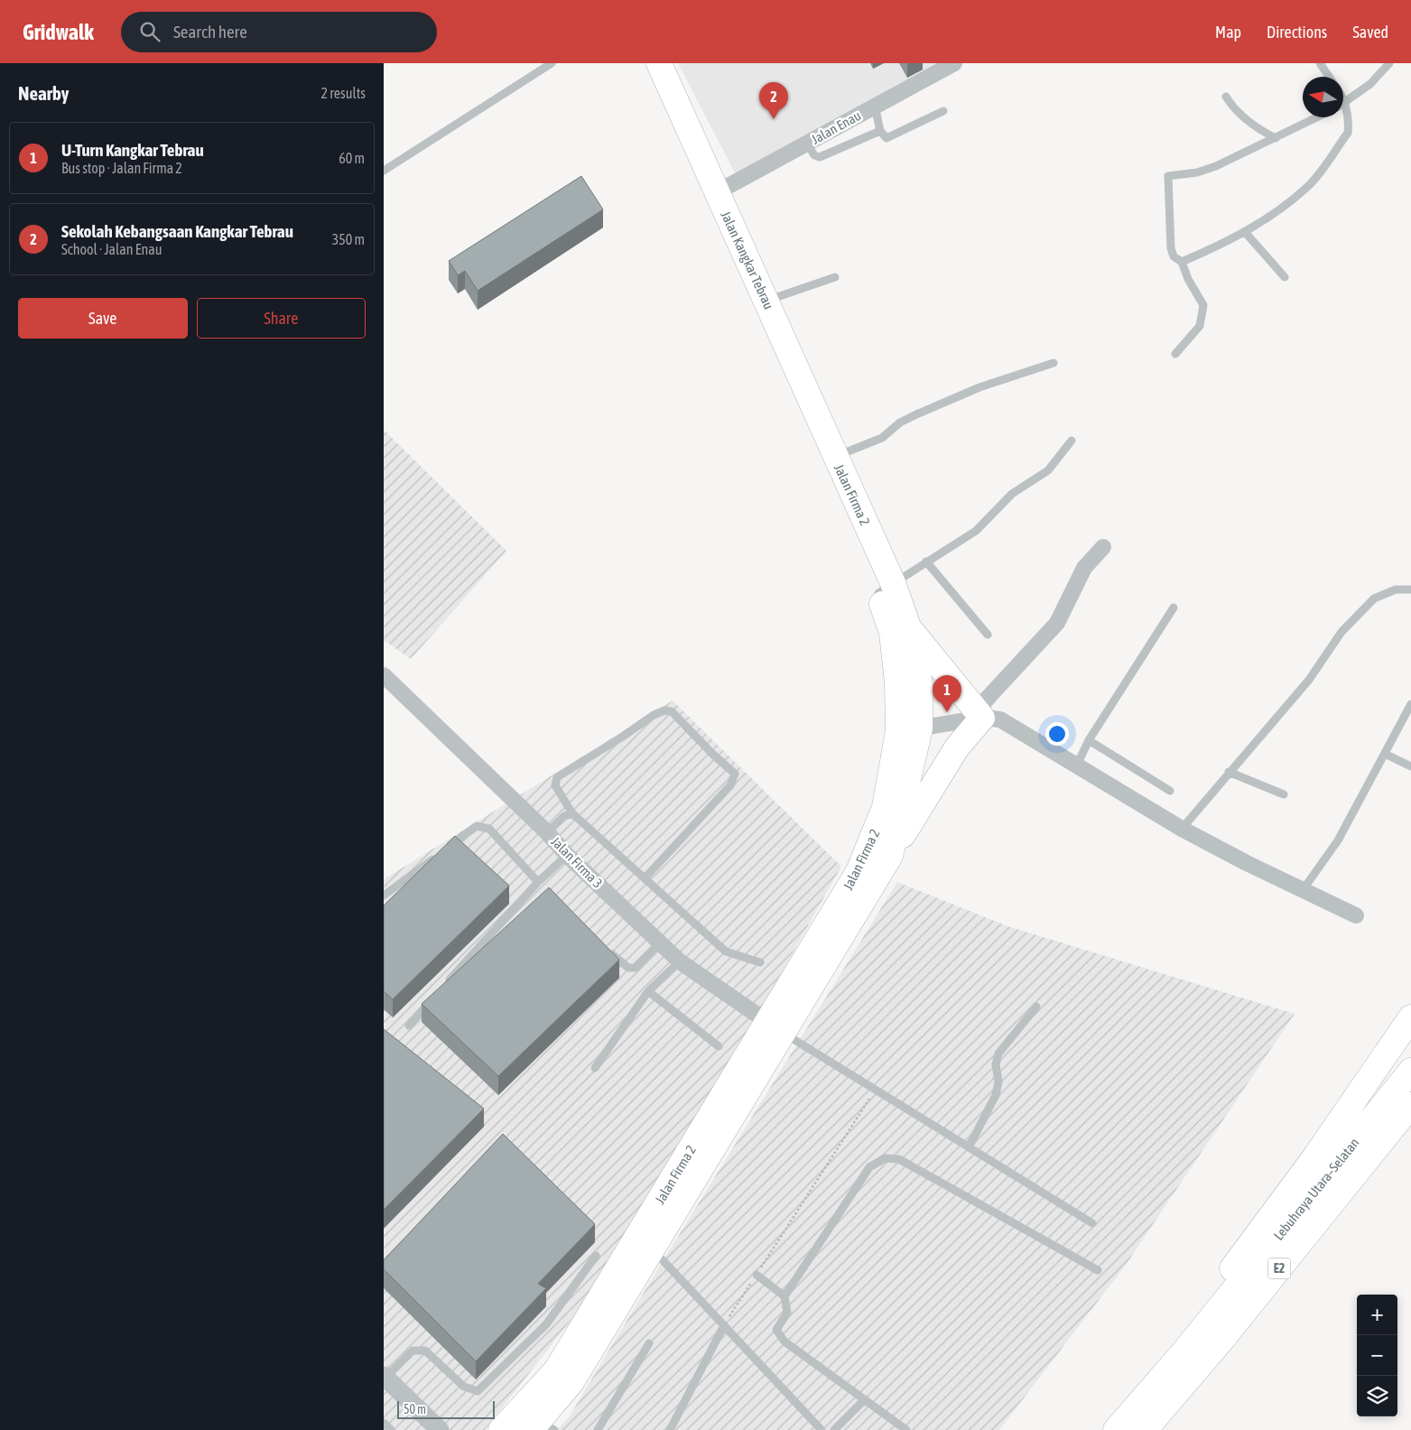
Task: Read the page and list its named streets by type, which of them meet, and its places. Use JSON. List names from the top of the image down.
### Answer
{
  "streets": {
    "main road": [
      "Jalan Kangkar Tebrau",
      "Jalan Firma 2",
      "Lebuhraya Utara–Selatan",
      "E2"
    ],
    "street": ["Jalan Enau", "Jalan Firma 3"]
  },
  "crossings": [
    ["Jalan Enau", "Jalan Kangkar Tebrau"],
    ["Jalan Kangkar Tebrau", "Jalan Firma 2"],
    ["Jalan Firma 2", "Jalan Firma 3"]
  ],
  "scale_bar": "50 m",
  "north": "left",
  "page": {
    "header": "Gridwalk",
    "search": "Search here",
    "nav": ["Map", "Directions", "Saved"],
    "heading": ["Nearby", "2 results"],
    "pins": ["2", "1"],
    "list": [
      {
        "mark": "1",
        "name": "U-Turn Kangkar Tebrau",
        "note": "Bus stop · Jalan Firma 2",
        "value": "60 m"
      },
      {
        "mark": "2",
        "name": "Sekolah Kebangsaan Kangkar Tebrau",
        "note": "School · Jalan Enau",
        "value": "350 m"
      }
    ],
    "buttons": ["Save", "Share"],
    "map_buttons": ["+", "−"],
    "scale": "50 m"
  }
}
